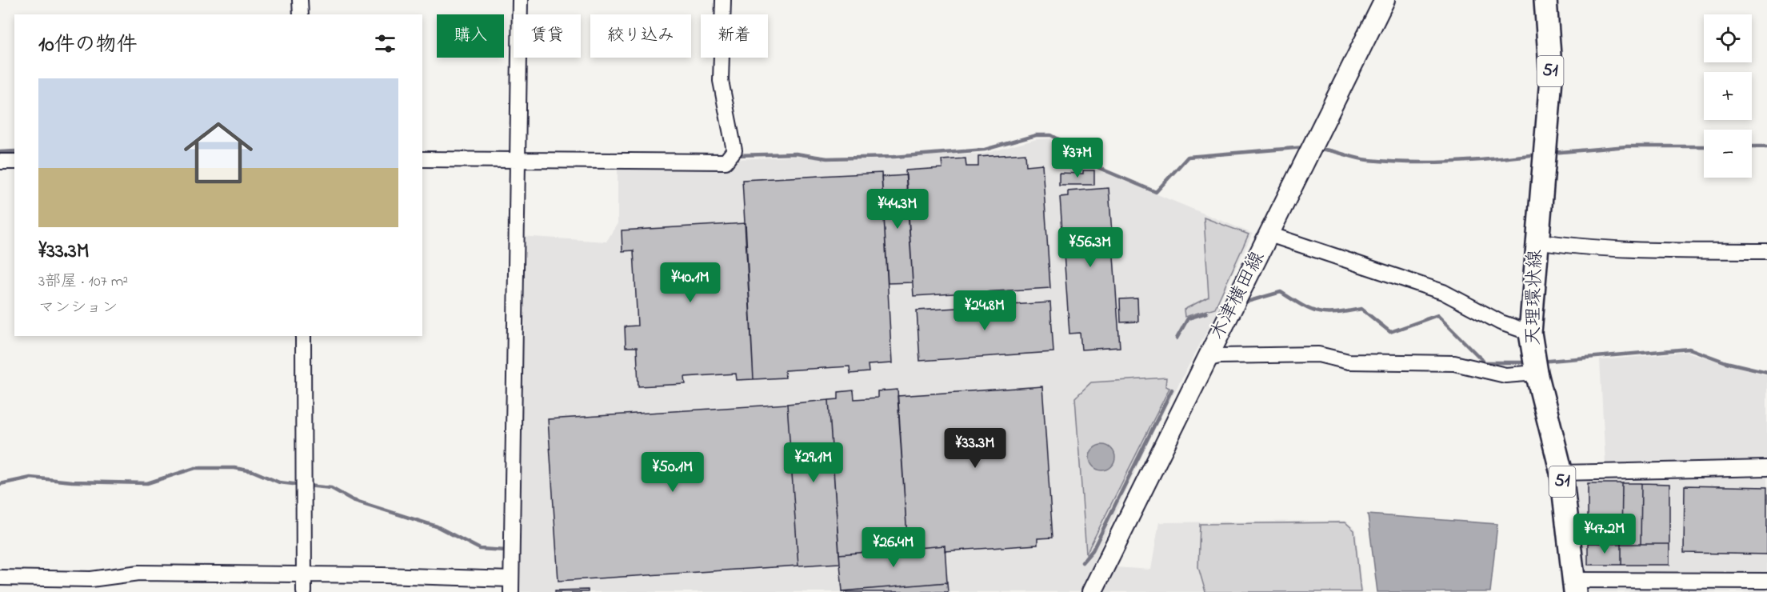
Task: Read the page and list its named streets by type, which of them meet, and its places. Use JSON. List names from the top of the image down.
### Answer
{
  "streets": {
    "main road": ["51", "木津横田線", "天理環状線"]
  },
  "page": {
    "map_buttons": ["+", "−"],
    "chip": [
      "購入",
      "賃貸",
      "絞り込み",
      "新着"
    ],
    "heading": "10件の物件",
    "list": [
      {
        "name": "¥33.3M",
        "note": "3部屋 · 107 m² · マンション"
      }
    ],
    "price": [
      "¥37M",
      "¥44.3M",
      "¥56.3M",
      "¥40.1M",
      "¥24.8M",
      "¥33.3M",
      "¥29.1M",
      "¥50.1M",
      "¥47.2M",
      "¥26.4M"
    ]
  }
}
